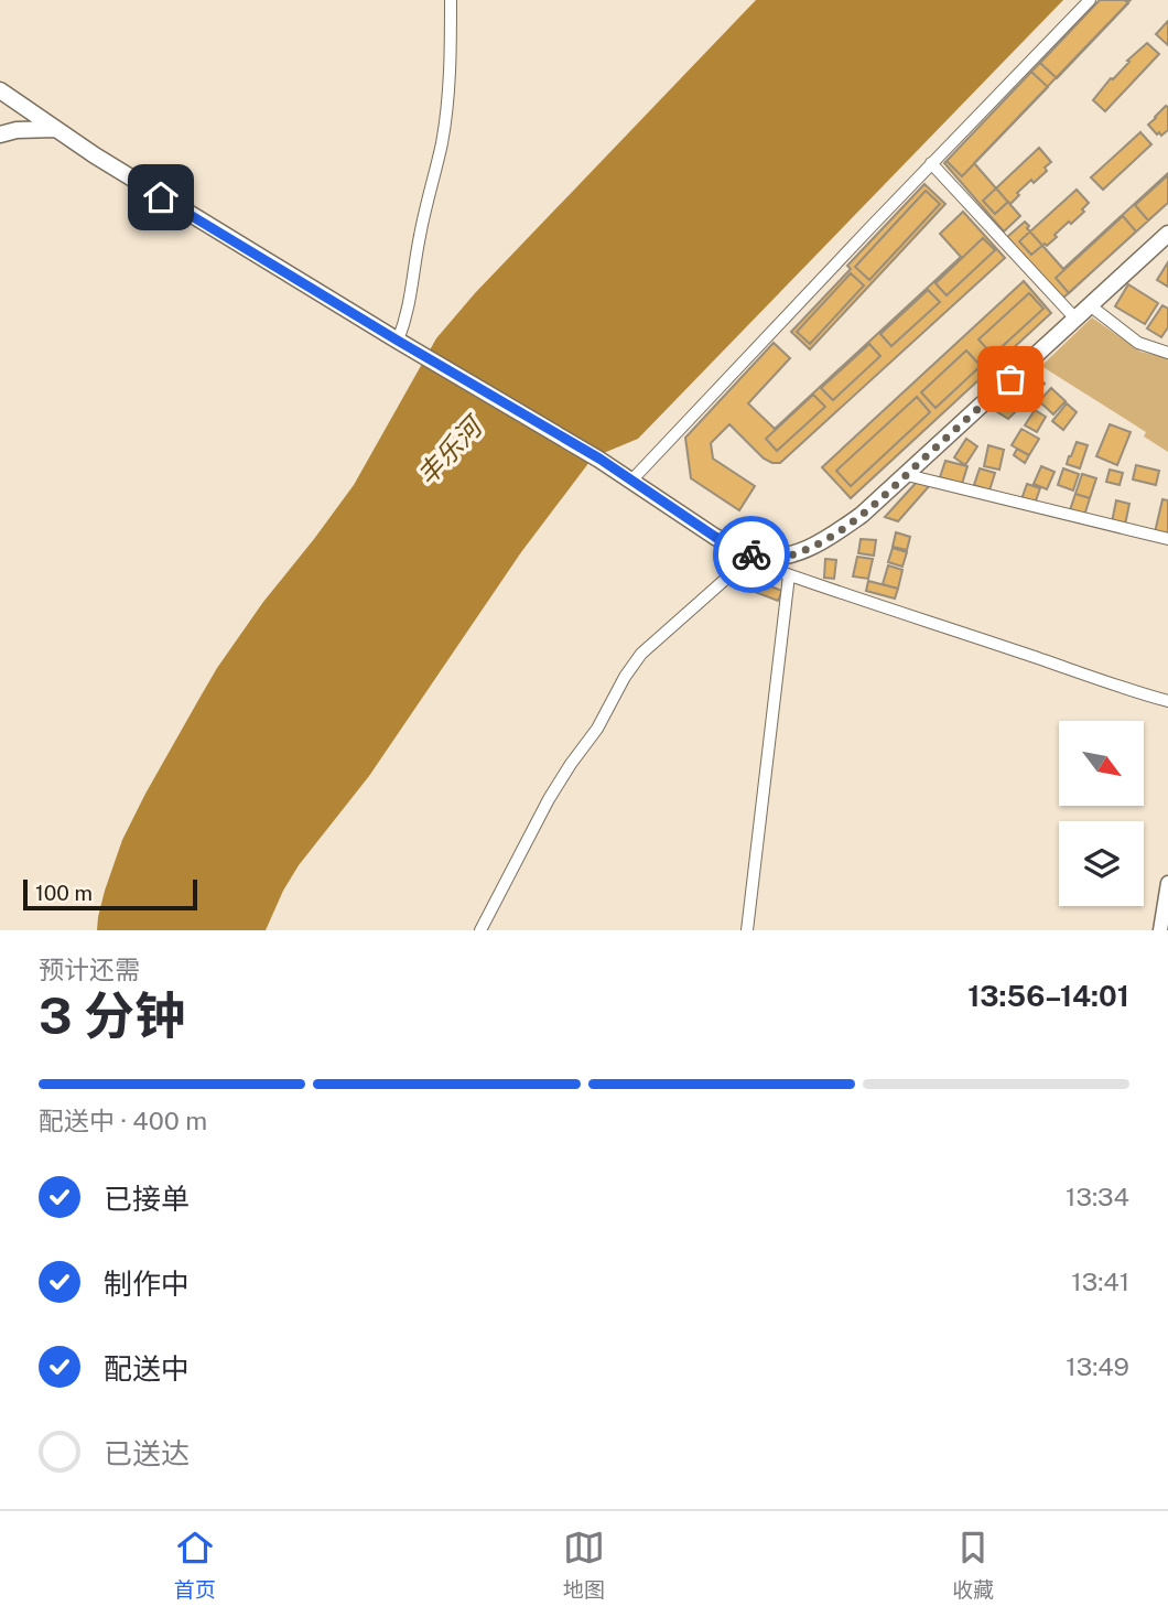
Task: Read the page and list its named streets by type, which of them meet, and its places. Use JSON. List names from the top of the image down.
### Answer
{
  "water": ["丰乐河"],
  "scale_bar": "100 m",
  "north": "bottom right",
  "page": {
    "scale": "100 m",
    "heading": ["3 分钟", "预计还需", "13:56–14:01"],
    "bar": "配送中 · 400 m",
    "list": [
      ["已接单", "13:34"],
      ["制作中", "13:41"],
      ["配送中", "13:49"],
      "已送达"
    ],
    "tabs": ["首页", "地图", "收藏"]
  }
}
